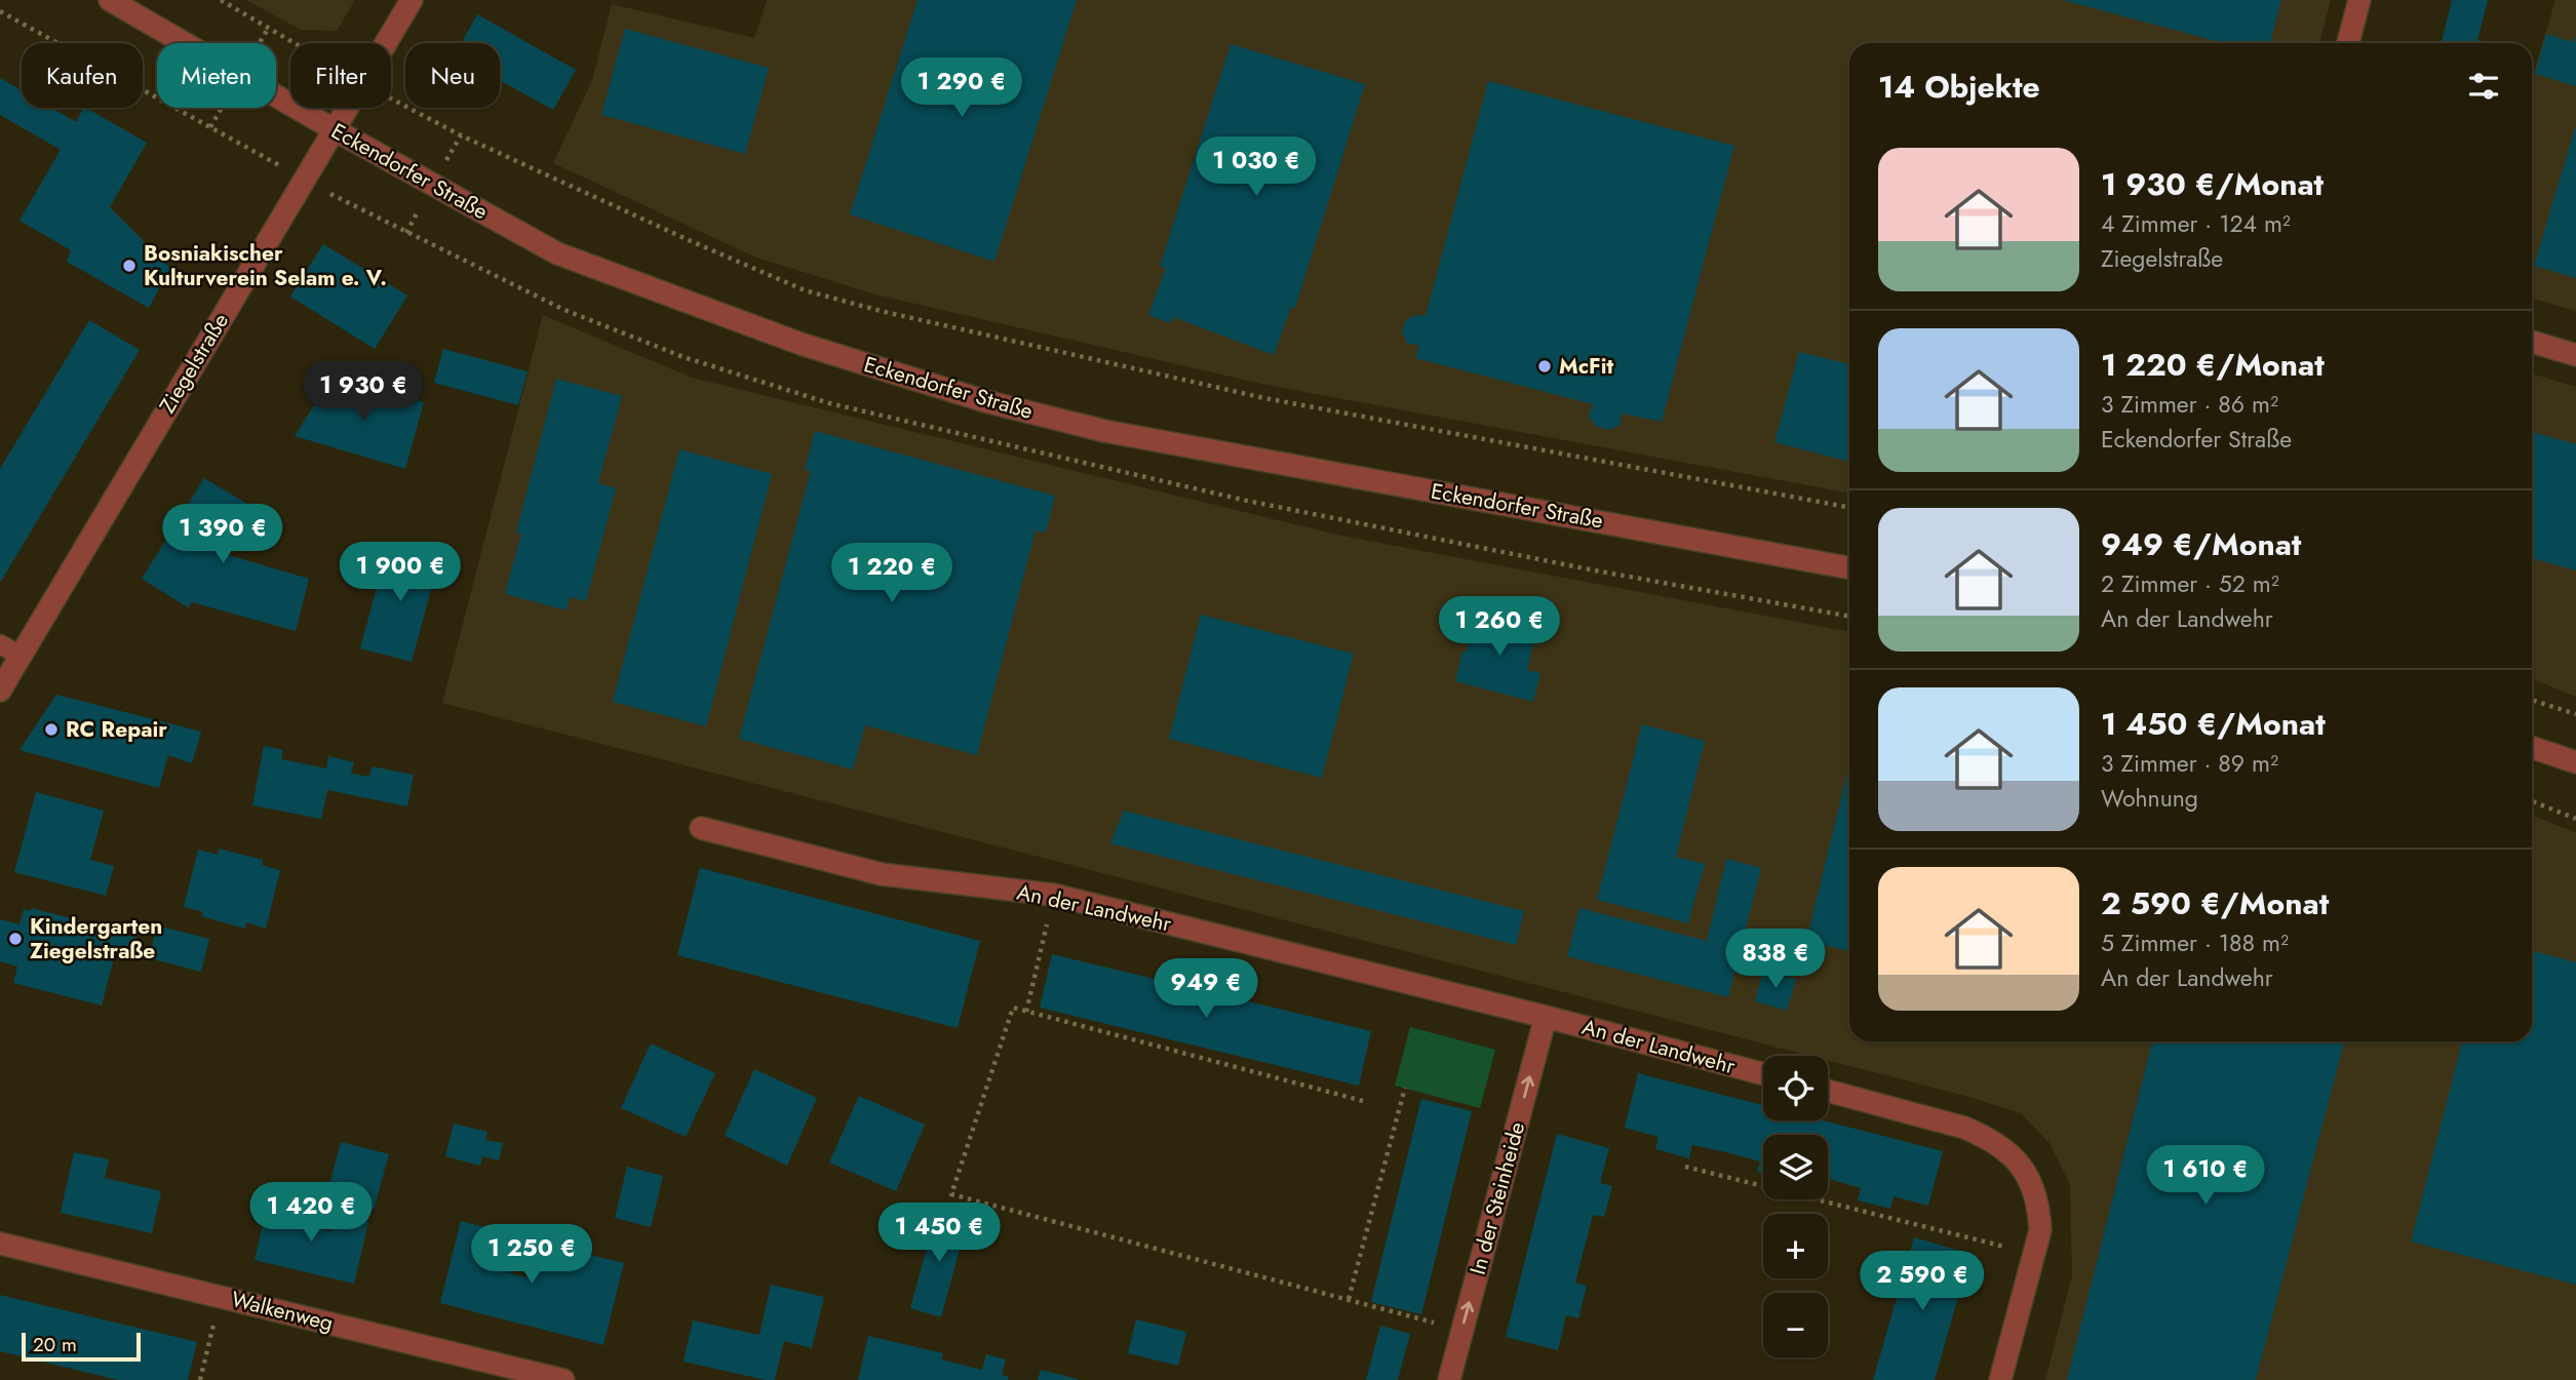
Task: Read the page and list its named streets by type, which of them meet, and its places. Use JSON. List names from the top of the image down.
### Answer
{
  "streets": {
    "street": [
      "Eckendorfer Straße",
      "Ziegelstraße",
      "An der Landwehr",
      "In der Steinheide",
      "Walkenweg"
    ]
  },
  "crossings": [
    ["Eckendorfer Straße", "Ziegelstraße"],
    ["An der Landwehr", "In der Steinheide"]
  ],
  "one_way": ["In der Steinheide"],
  "places": [
    "Bosniakischer Kulturverein Selam e. V.",
    "McFit",
    "RC Repair",
    "Kindergarten Ziegelstraße"
  ],
  "scale_bar": "20 m",
  "page": {
    "chip": [
      "Kaufen",
      "Mieten",
      "Filter",
      "Neu"
    ],
    "heading": "14 Objekte",
    "price": [
      "1 290 €",
      "1 030 €",
      "1 930 €",
      "1 390 €",
      "1 900 €",
      "1 220 €",
      "1 260 €",
      "838 €",
      "949 €",
      "1 610 €",
      "1 420 €",
      "1 450 €",
      "1 250 €",
      "2 590 €"
    ],
    "list": [
      {
        "name": "1 930 €/Monat",
        "note": "4 Zimmer · 124 m² · Ziegelstraße"
      },
      {
        "name": "1 220 €/Monat",
        "note": "3 Zimmer · 86 m² · Eckendorfer Straße"
      },
      {
        "name": "949 €/Monat",
        "note": "2 Zimmer · 52 m² · An der Landwehr"
      },
      {
        "name": "1 450 €/Monat",
        "note": "3 Zimmer · 89 m² · Wohnung"
      },
      {
        "name": "2 590 €/Monat",
        "note": "5 Zimmer · 188 m² · An der Landwehr"
      }
    ],
    "map_buttons": ["+", "−"],
    "scale": "20 m"
  }
}
